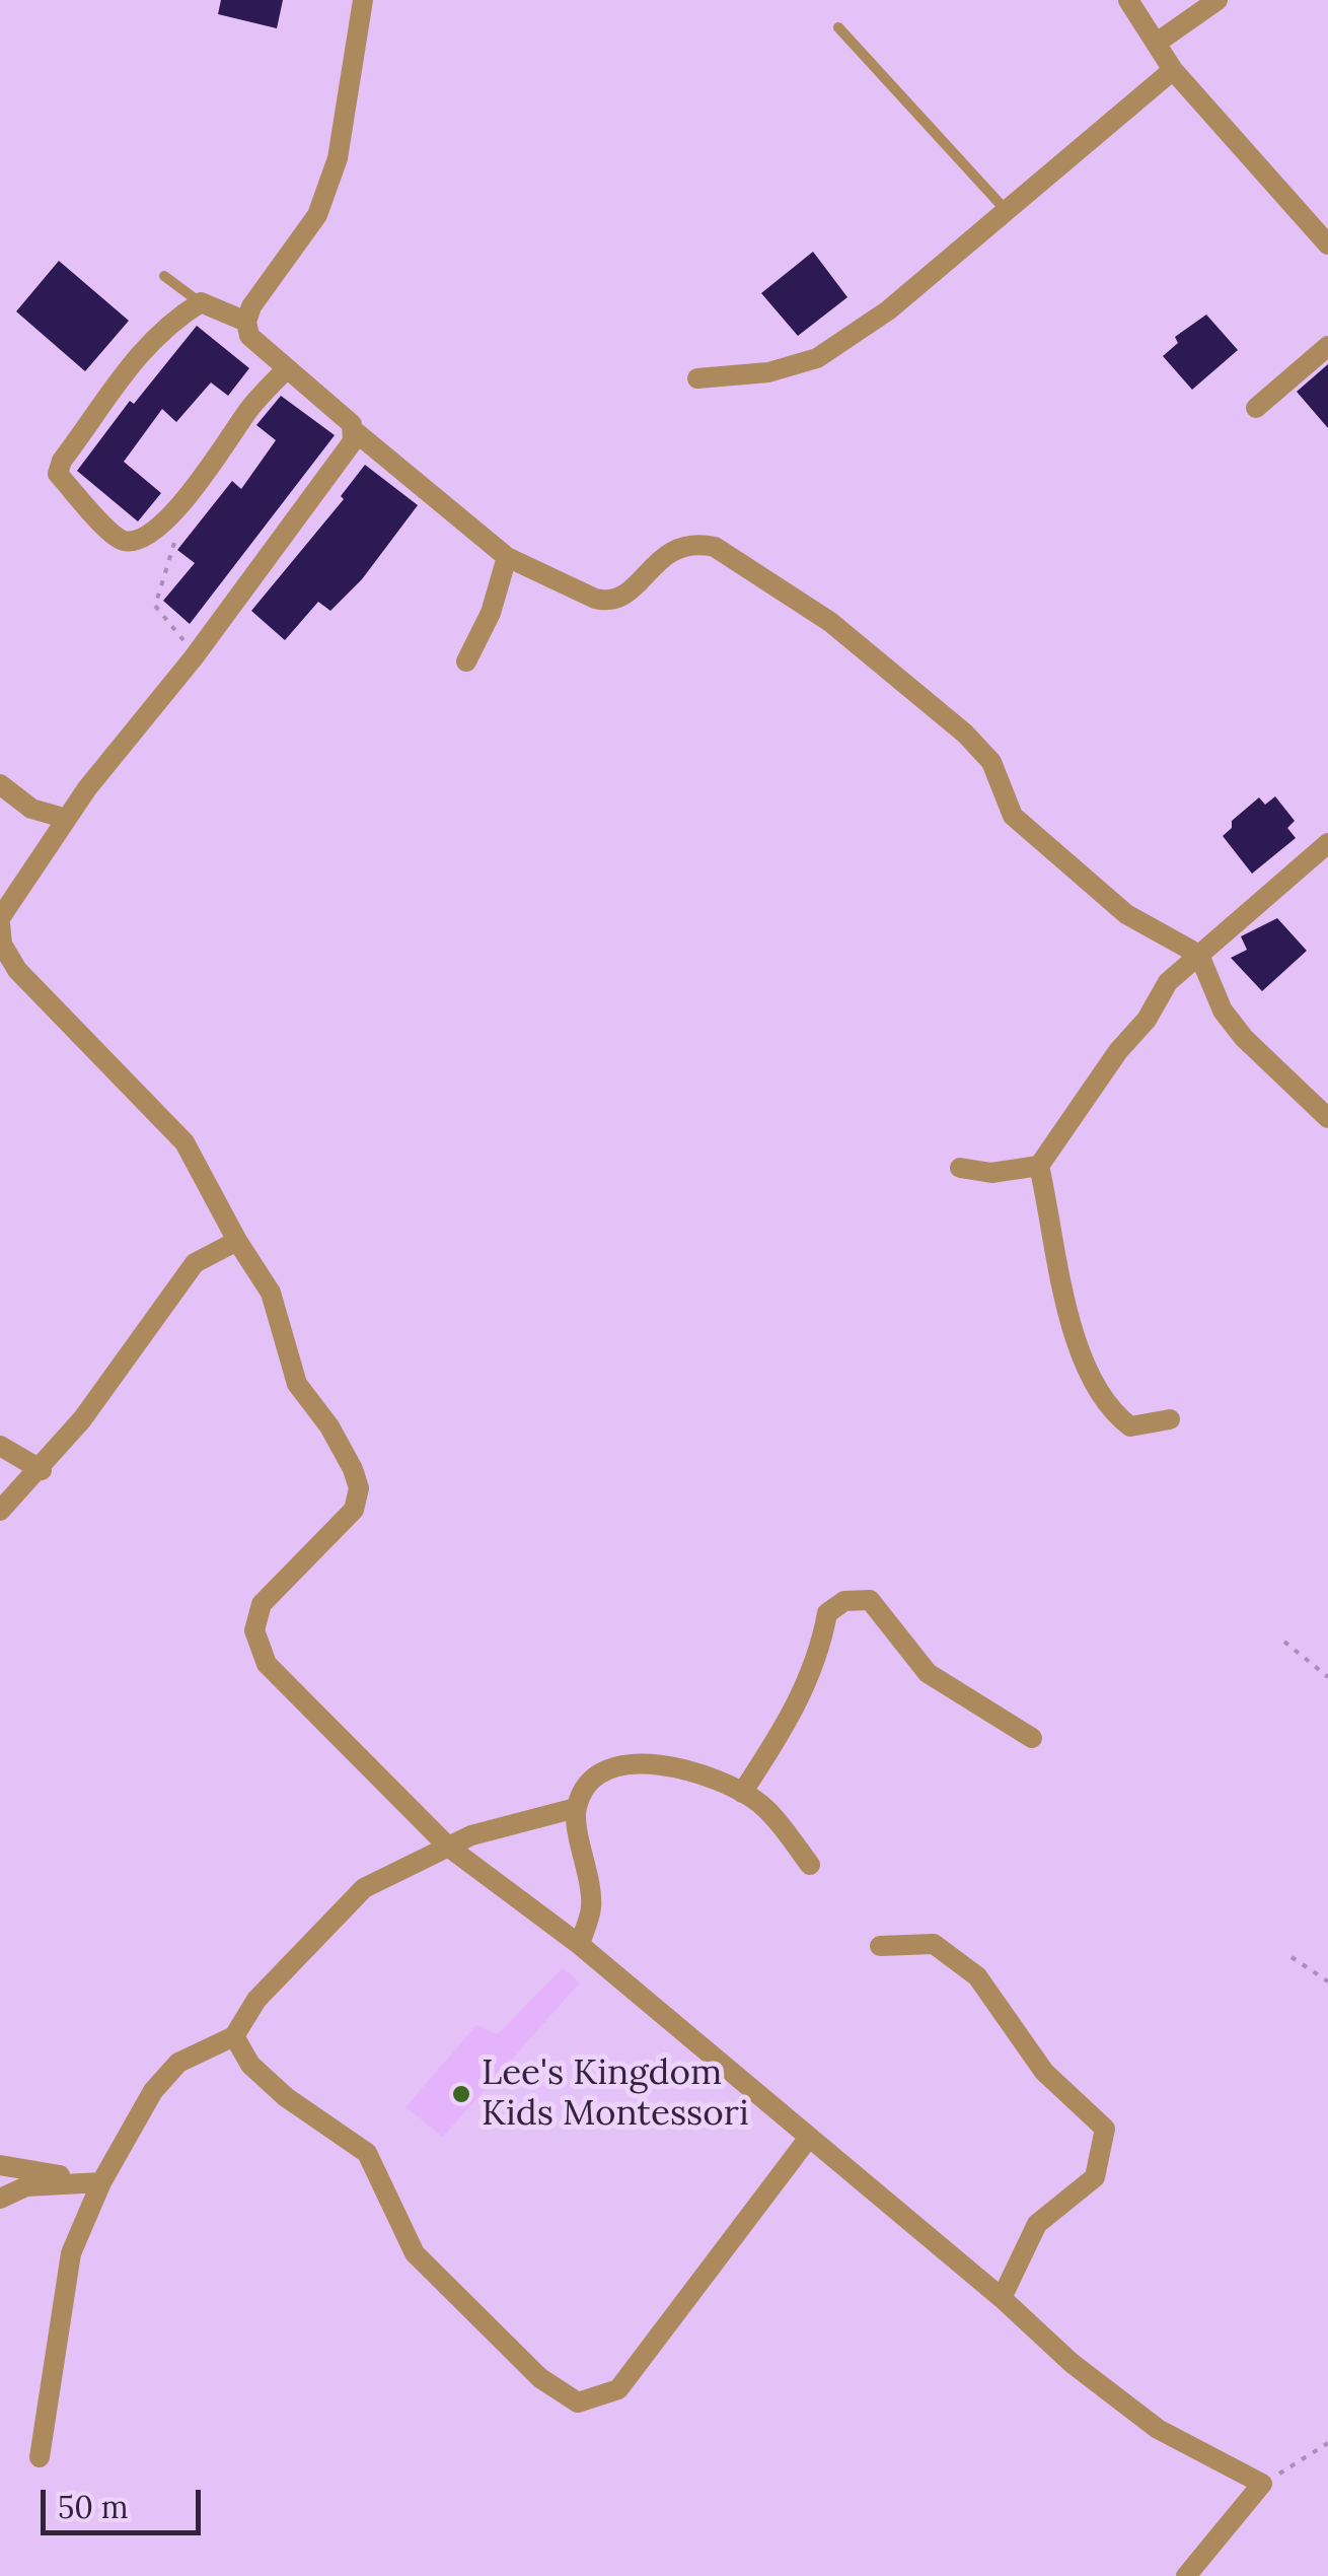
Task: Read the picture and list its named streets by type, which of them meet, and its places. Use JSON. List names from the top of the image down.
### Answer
{
  "places": ["Lee's Kingdom Kids Montessori"],
  "scale_bar": "50 m"
}
